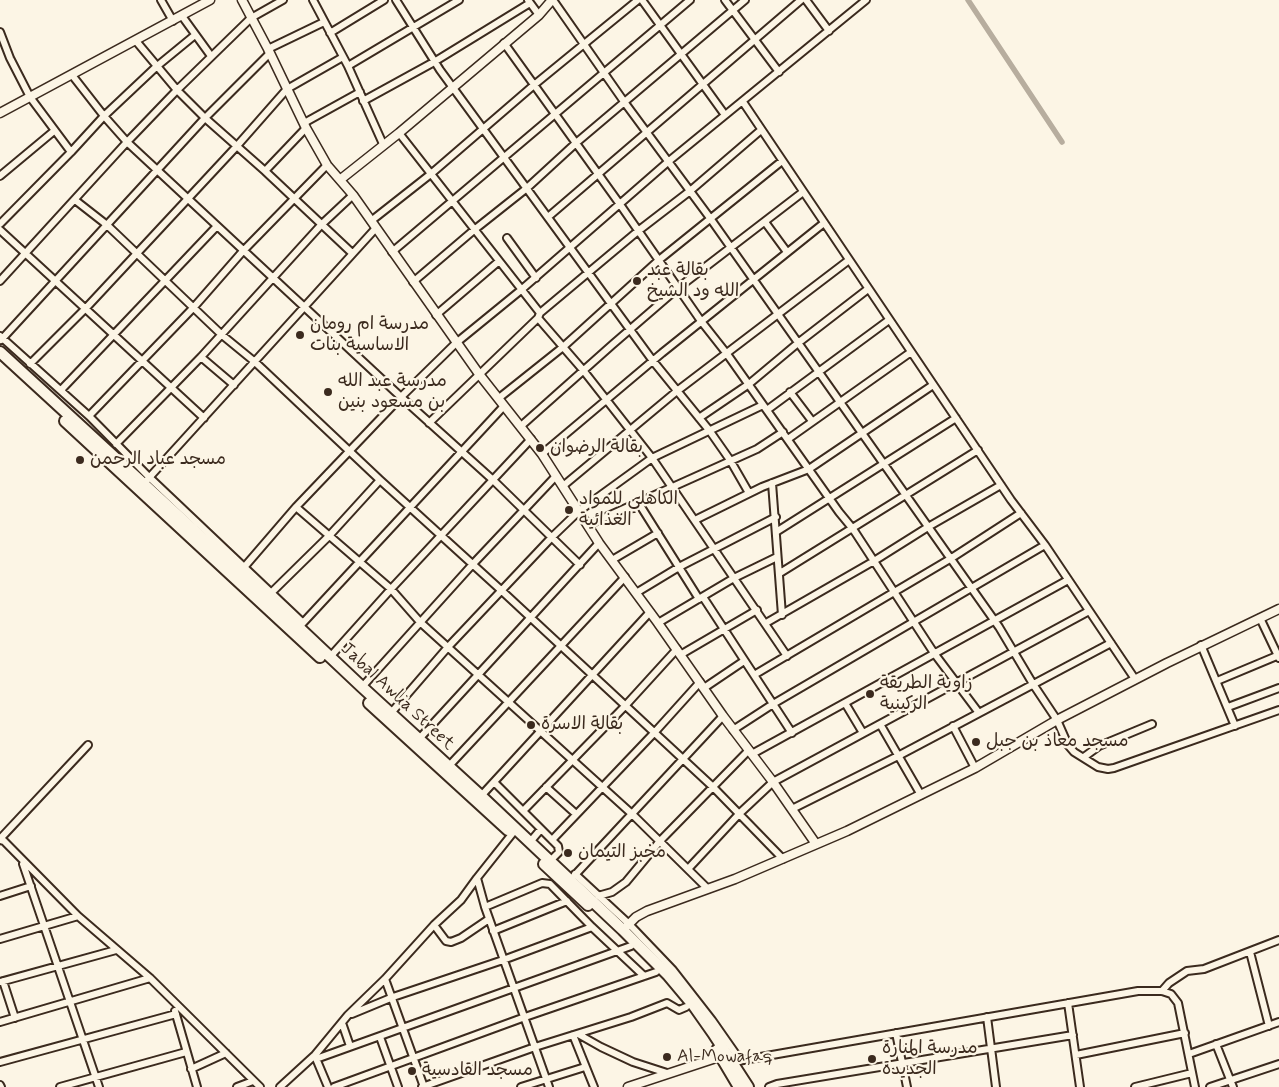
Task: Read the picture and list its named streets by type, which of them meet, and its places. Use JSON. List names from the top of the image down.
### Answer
{
  "streets": {
    "main road": ["Jabal Awlia Street"]
  },
  "places": [
    "بقالة عبد الله ود الشيخ",
    "مدرسة ام رومان الاساسية بنات",
    "مدرسة عبد الله بن مسعود بنين",
    "بقالة الرضوان",
    "مسجد عباد الرحمن",
    "الكاهلي للمواد الغذائية",
    "زاوية الطريقة الركينية",
    "بقالة الاسرة",
    "مسجد معاذ بن جبل",
    "مخبز التيمان",
    "Al-Mowafaq",
    "مدرسة المنارة الجديدة",
    "مسجد القادسية"
  ]
}
